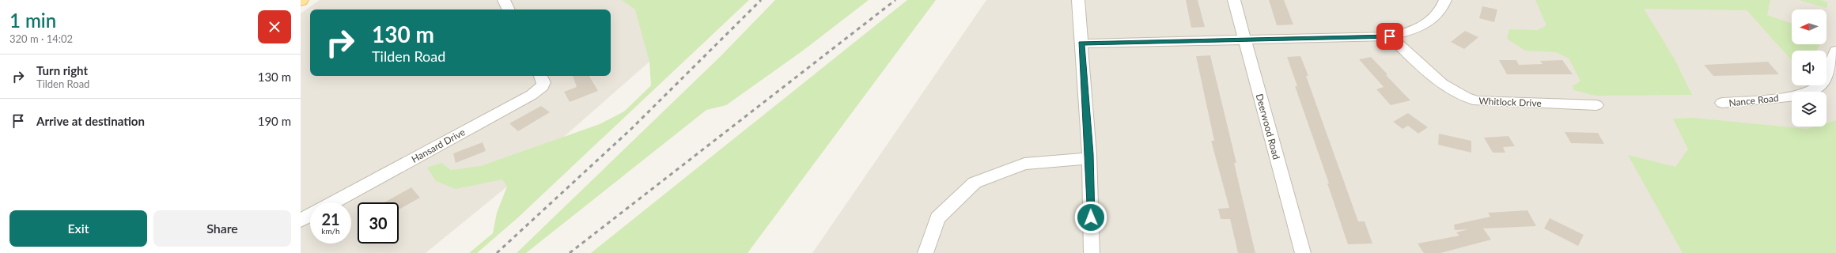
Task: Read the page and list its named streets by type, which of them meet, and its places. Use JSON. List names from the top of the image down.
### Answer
{
  "streets": {
    "street": [
      "Nance Road",
      "Whitlock Drive",
      "Deerwood Road",
      "Hansard Drive"
    ]
  },
  "north": "left",
  "page": {
    "heading": ["1 min", "320 m · 14:02"],
    "turn": ["130 m", "Tilden Road"],
    "list": [
      {
        "name": "Turn right",
        "note": "Tilden Road",
        "value": "130 m"
      },
      {
        "name": "Arrive at destination",
        "value": "190 m"
      }
    ],
    "speed": "21 km/h",
    "limit": "30",
    "buttons": ["Exit", "Share"]
  }
}
